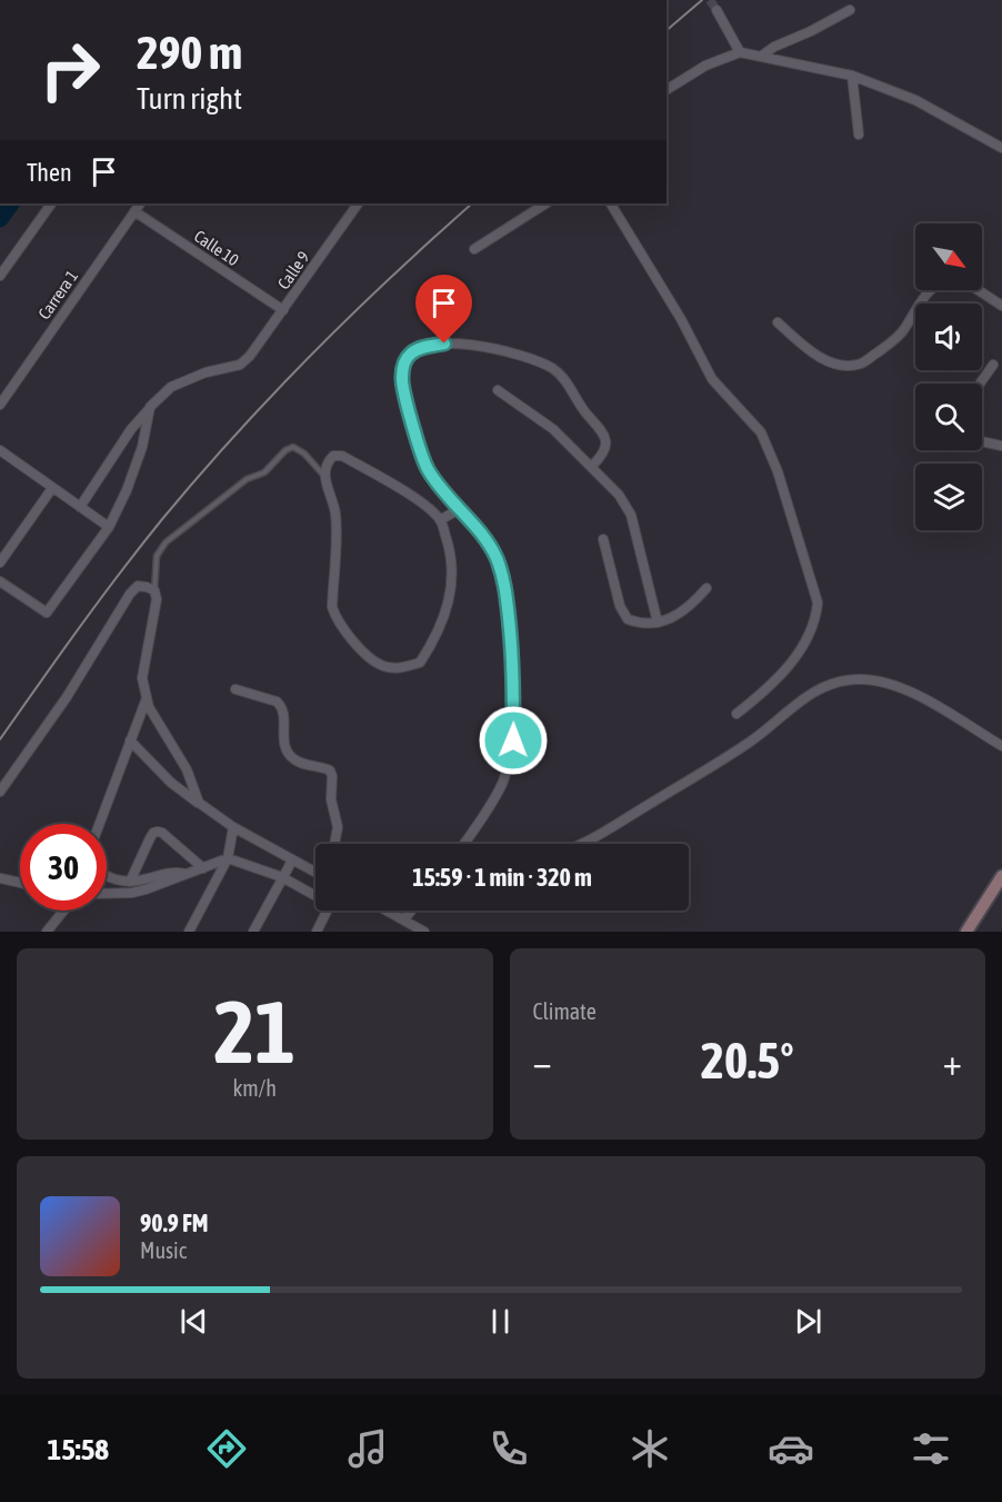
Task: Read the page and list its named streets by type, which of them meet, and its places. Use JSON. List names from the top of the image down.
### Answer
{
  "streets": {
    "street": ["Calle 10", "Calle 9", "Carrera 1"]
  },
  "crossings": [
    ["Calle 10", "Calle 9"],
    ["Calle 10", "Carrera 1"]
  ],
  "north": "bottom right",
  "page": {
    "turn": ["290 m", "Turn right"],
    "then": "Then",
    "limit": "30",
    "trip": "15:59 · 1 min · 320 m",
    "tile": [
      ["21", "km/h"],
      "Climate"
    ],
    "heat": ["−", "20.5°", "+"],
    "song": ["90.9 FM", "Music"],
    "tabs": "15:58"
  }
}
